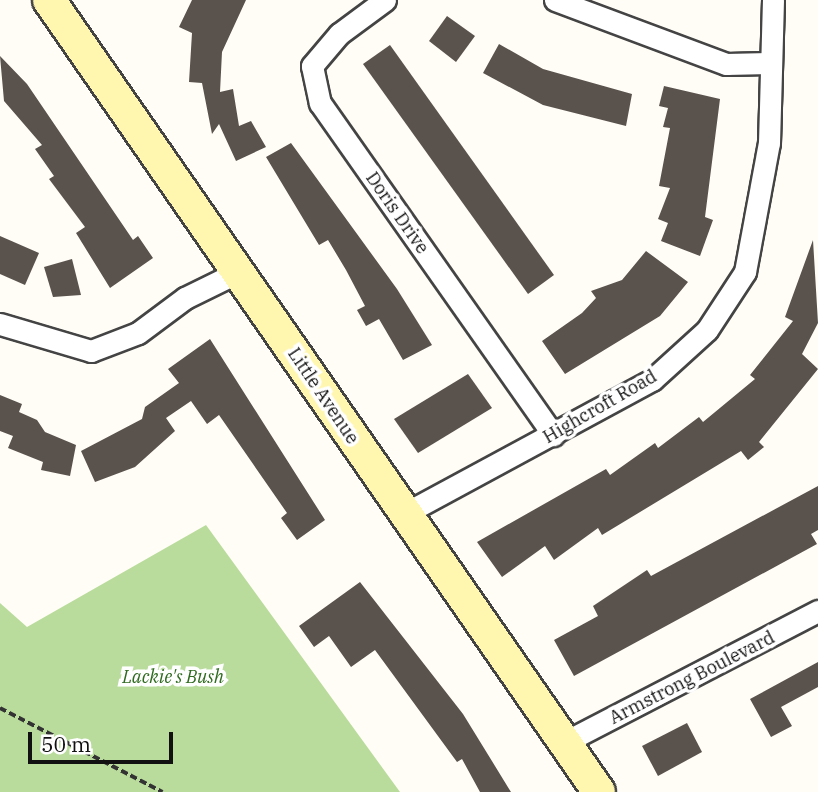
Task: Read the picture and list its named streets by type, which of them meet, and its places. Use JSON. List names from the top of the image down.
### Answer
{
  "streets": {
    "street": [
      "Doris Drive",
      "Little Avenue",
      "Highcroft Road",
      "Armstrong Boulevard"
    ]
  },
  "crossings": [
    ["Doris Drive", "Highcroft Road"],
    ["Little Avenue", "Highcroft Road"],
    ["Little Avenue", "Armstrong Boulevard"]
  ],
  "parks": ["Lackie's Bush"],
  "scale_bar": "50 m"
}
